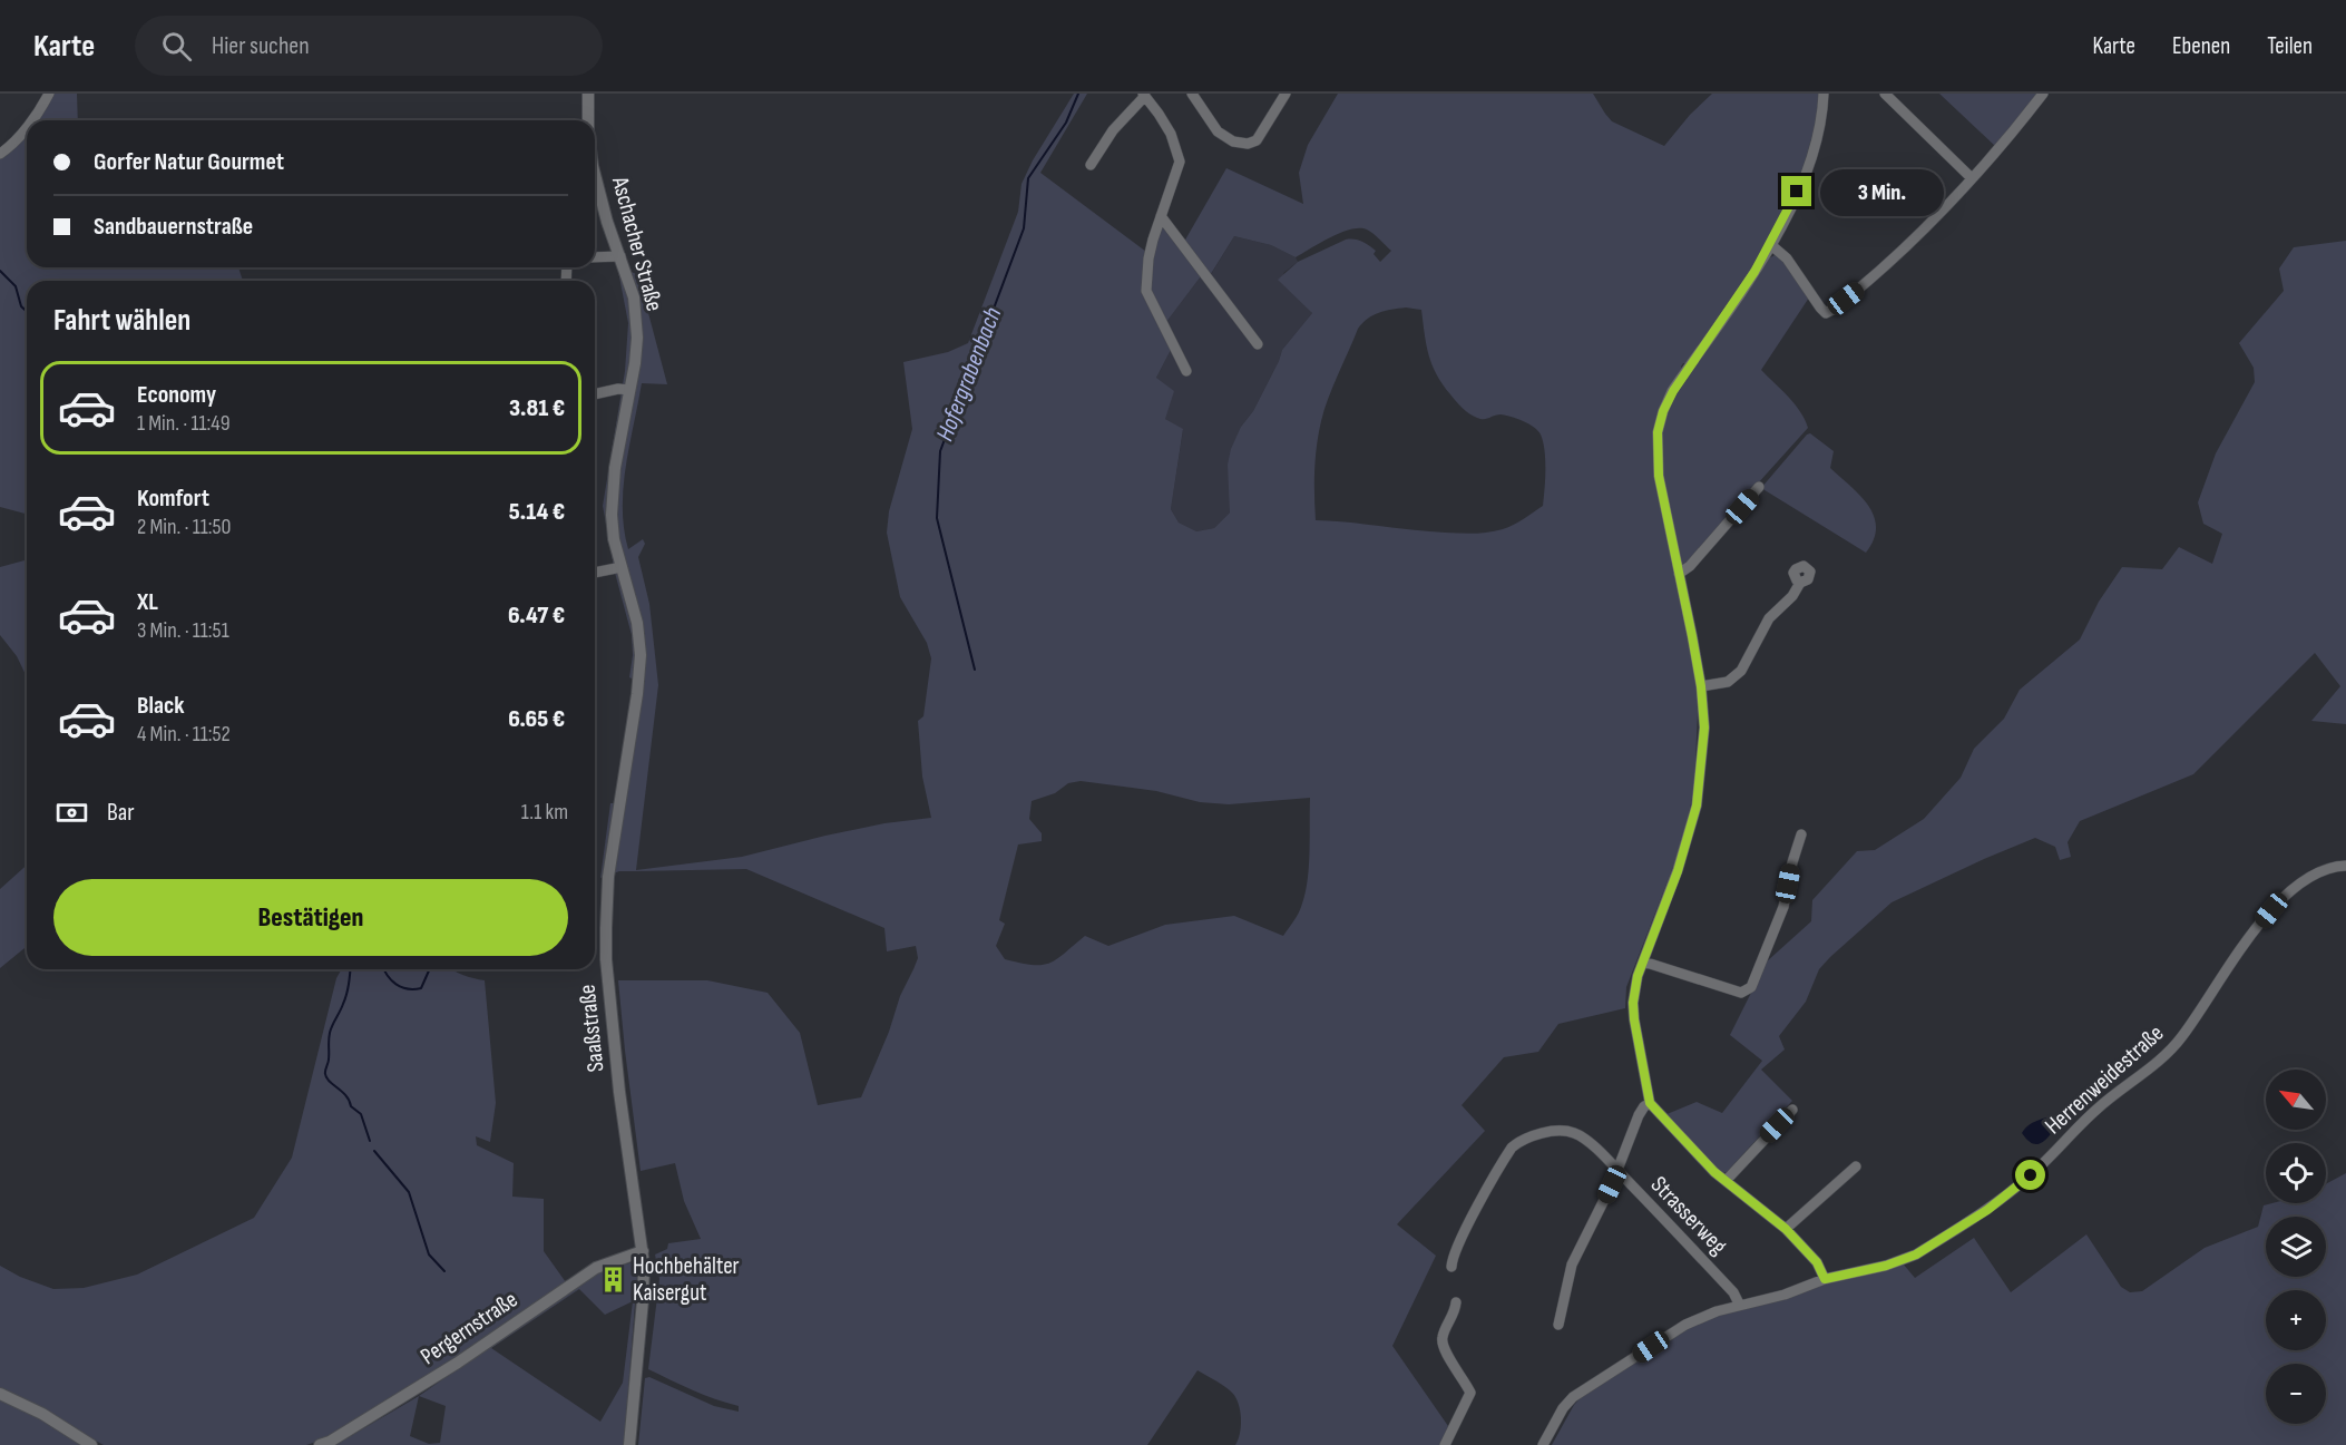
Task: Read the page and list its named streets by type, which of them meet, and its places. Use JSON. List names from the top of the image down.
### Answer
{
  "streets": {
    "street": [
      "Aschacher Straße",
      "Saaßstraße",
      "Herrenweidestraße",
      "Strasserweg",
      "Pergernstraße"
    ]
  },
  "crossings": [
    ["Aschacher Straße", "Saaßstraße"],
    ["Saaßstraße", "Pergernstraße"],
    ["Herrenweidestraße", "Strasserweg"]
  ],
  "water": ["Hofergrabenbach"],
  "places": {
    "building": ["Hochbehälter Kaisergut"]
  },
  "north": "top left",
  "page": {
    "header": "Karte",
    "search": "Hier suchen",
    "nav": ["Karte", "Ebenen", "Teilen"],
    "banner": ["Gorfer Natur Gourmet", "Sandbauernstraße"],
    "bubble": "3 Min.",
    "heading": "Fahrt wählen",
    "list": [
      {
        "name": "Economy",
        "note": "1 Min. · 11:49",
        "value": "3.81 €"
      },
      {
        "name": "Komfort",
        "note": "2 Min. · 11:50",
        "value": "5.14 €"
      },
      {
        "name": "XL",
        "note": "3 Min. · 11:51",
        "value": "6.47 €"
      },
      {
        "name": "Black",
        "note": "4 Min. · 11:52",
        "value": "6.65 €"
      }
    ],
    "pay": ["Bar", "1.1 km"],
    "buttons": "Bestätigen",
    "map_buttons": ["+", "−"]
  }
}
